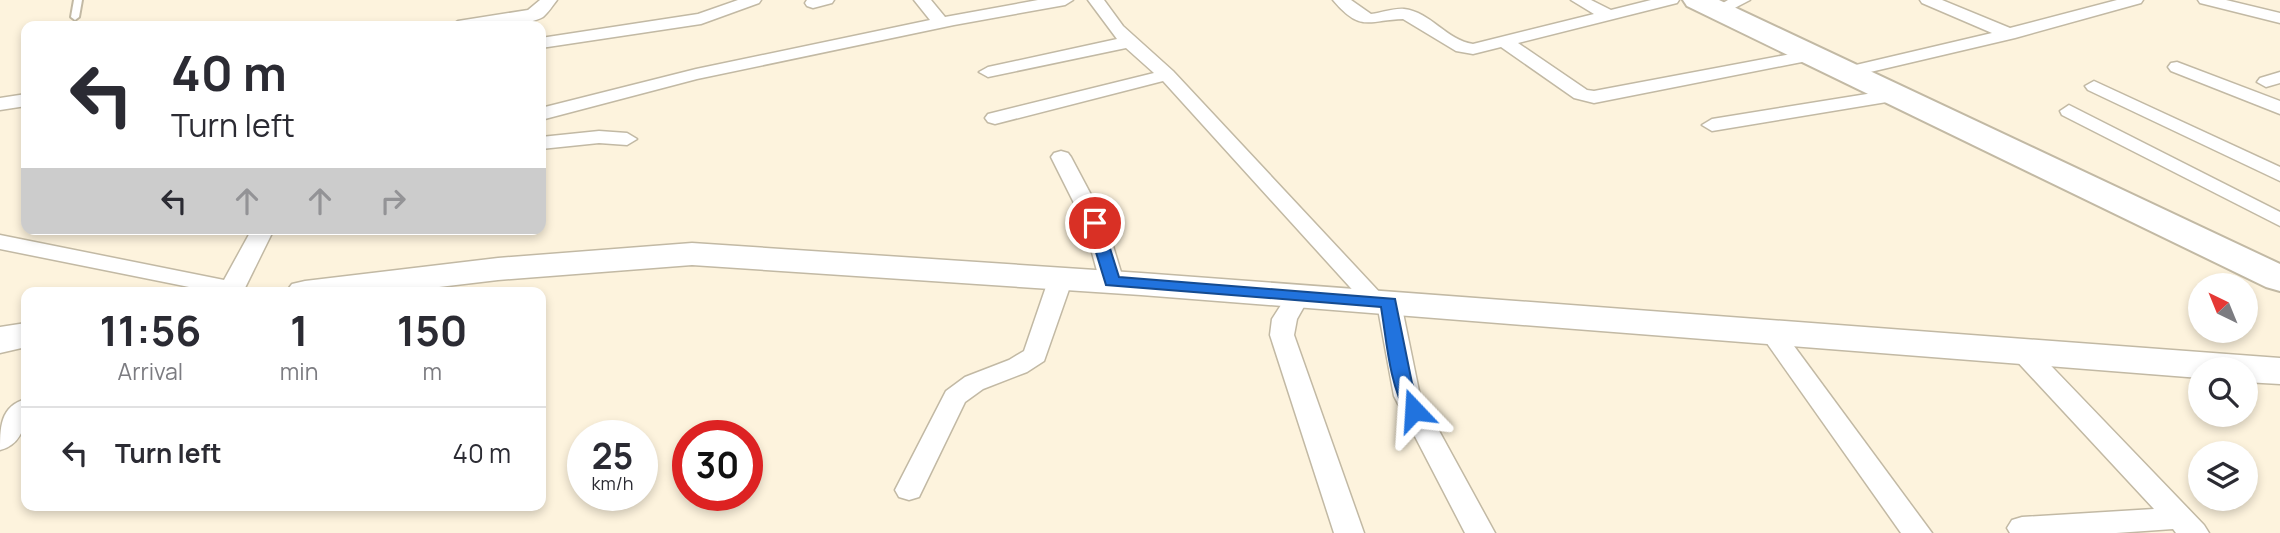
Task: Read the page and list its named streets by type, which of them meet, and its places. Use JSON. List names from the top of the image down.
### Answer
{
  "north": "top left",
  "page": {
    "turn": ["40 m", "Turn left"],
    "eta": [
      "11:56",
      "Arrival",
      "1",
      "min",
      "150",
      "m"
    ],
    "list": [
      {
        "name": "Turn left",
        "value": "40 m"
      }
    ],
    "speed": "25 km/h",
    "limit": "30"
  }
}
